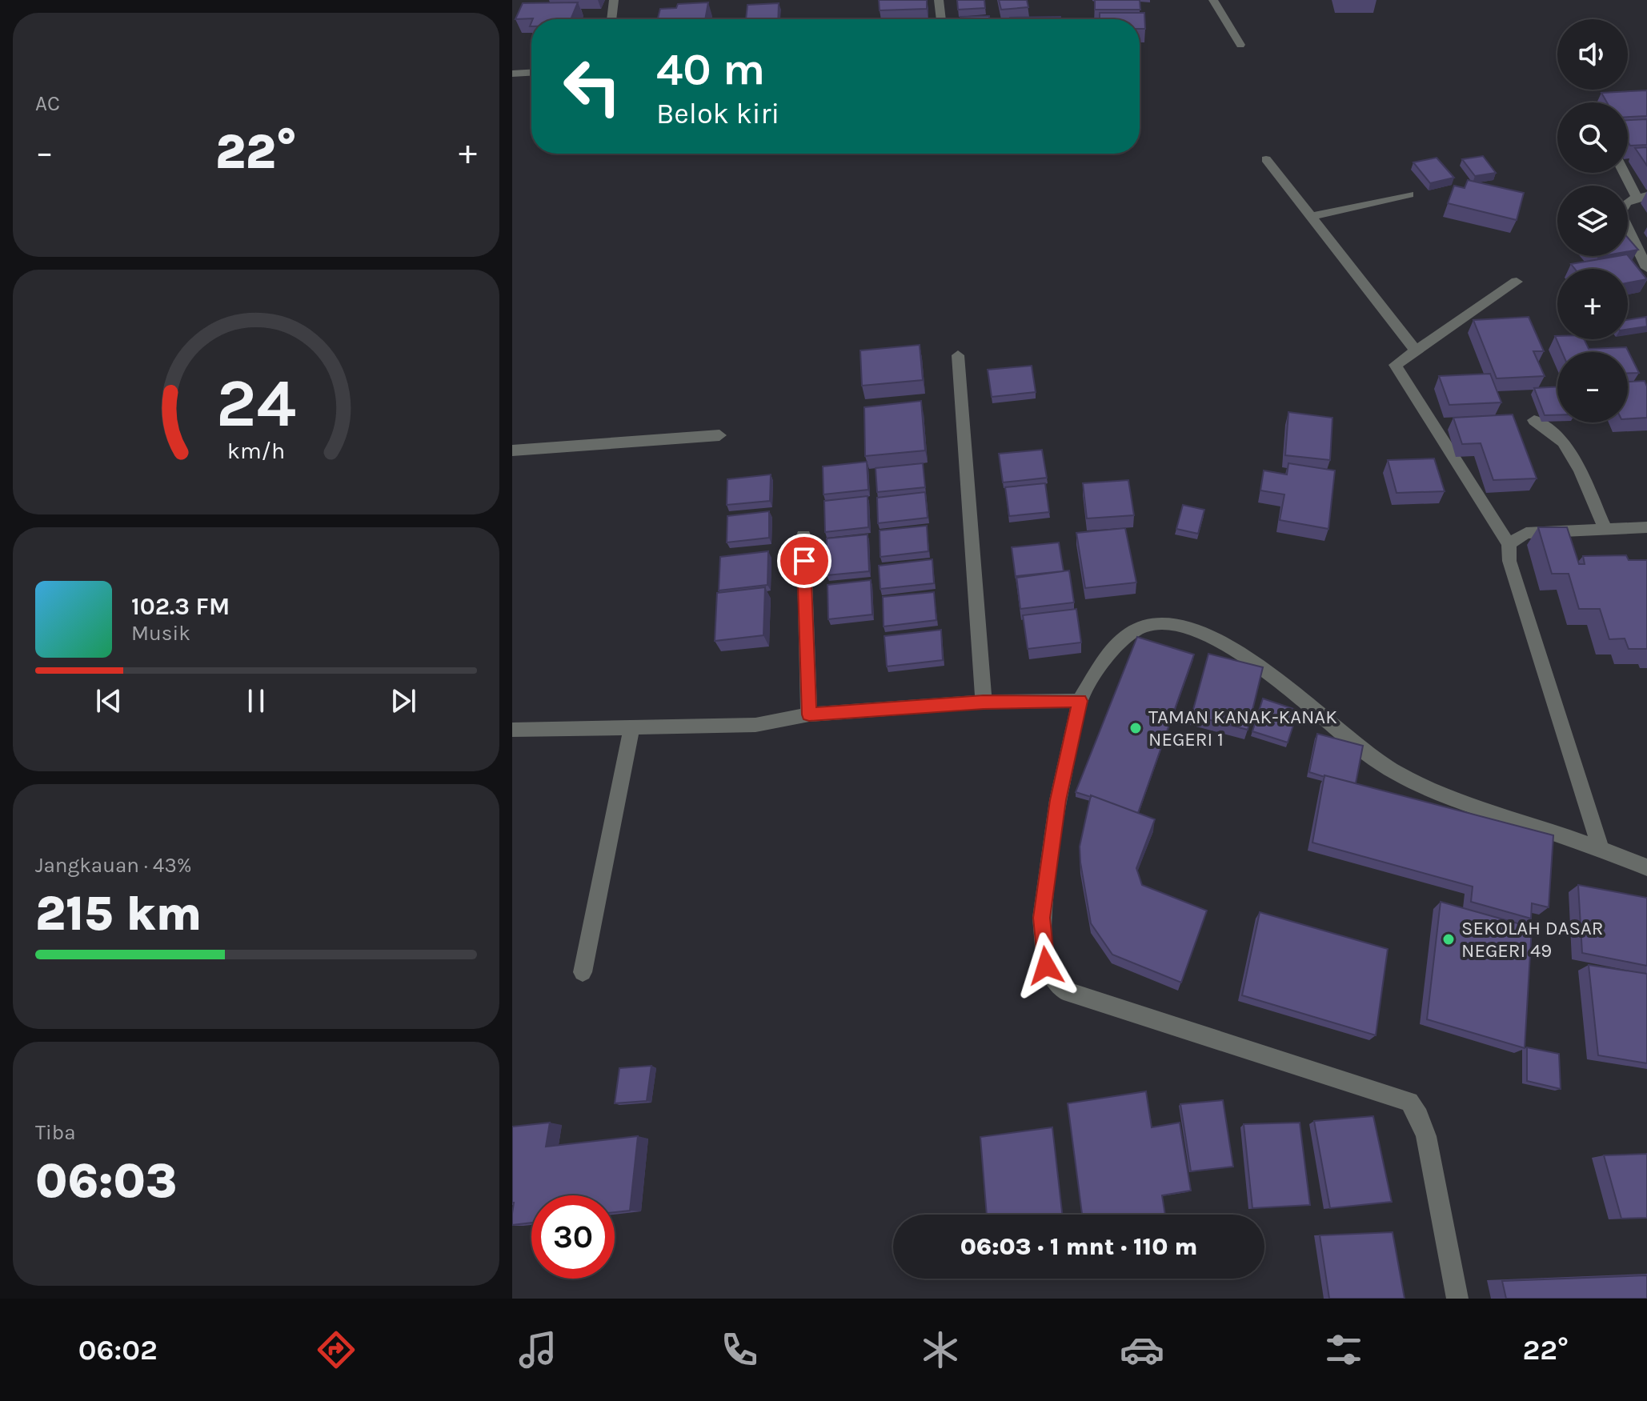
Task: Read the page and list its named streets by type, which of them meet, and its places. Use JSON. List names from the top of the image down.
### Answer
{
  "places": ["TAMAN KANAK-KANAK NEGERI 1", "SEKOLAH DASAR NEGERI 49"],
  "page": {
    "tile": [
      "AC",
      ["Jangkauan · 43%", "215 km"],
      ["Tiba", "06:03"]
    ],
    "map_buttons": ["+", "−"],
    "turn": ["40 m", "Belok kiri"],
    "heat": ["−", "22°", "+"],
    "song": ["102.3 FM", "Musik"],
    "limit": "30",
    "trip": "06:03 · 1 mnt · 110 m",
    "tabs": ["06:02", "22°"],
    "gauge": ["24", "km/h"]
  }
}
